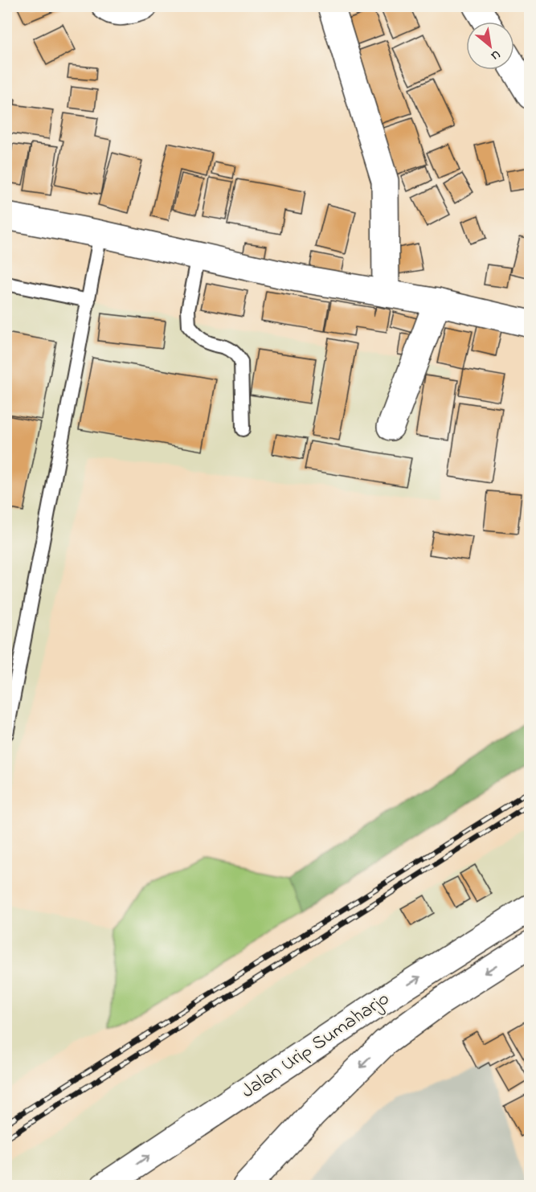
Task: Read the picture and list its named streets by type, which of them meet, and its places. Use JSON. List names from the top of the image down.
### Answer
{
  "streets": {
    "main road": ["Jalan Urip Sumaharjo"]
  },
  "north": "bottom right"
}
